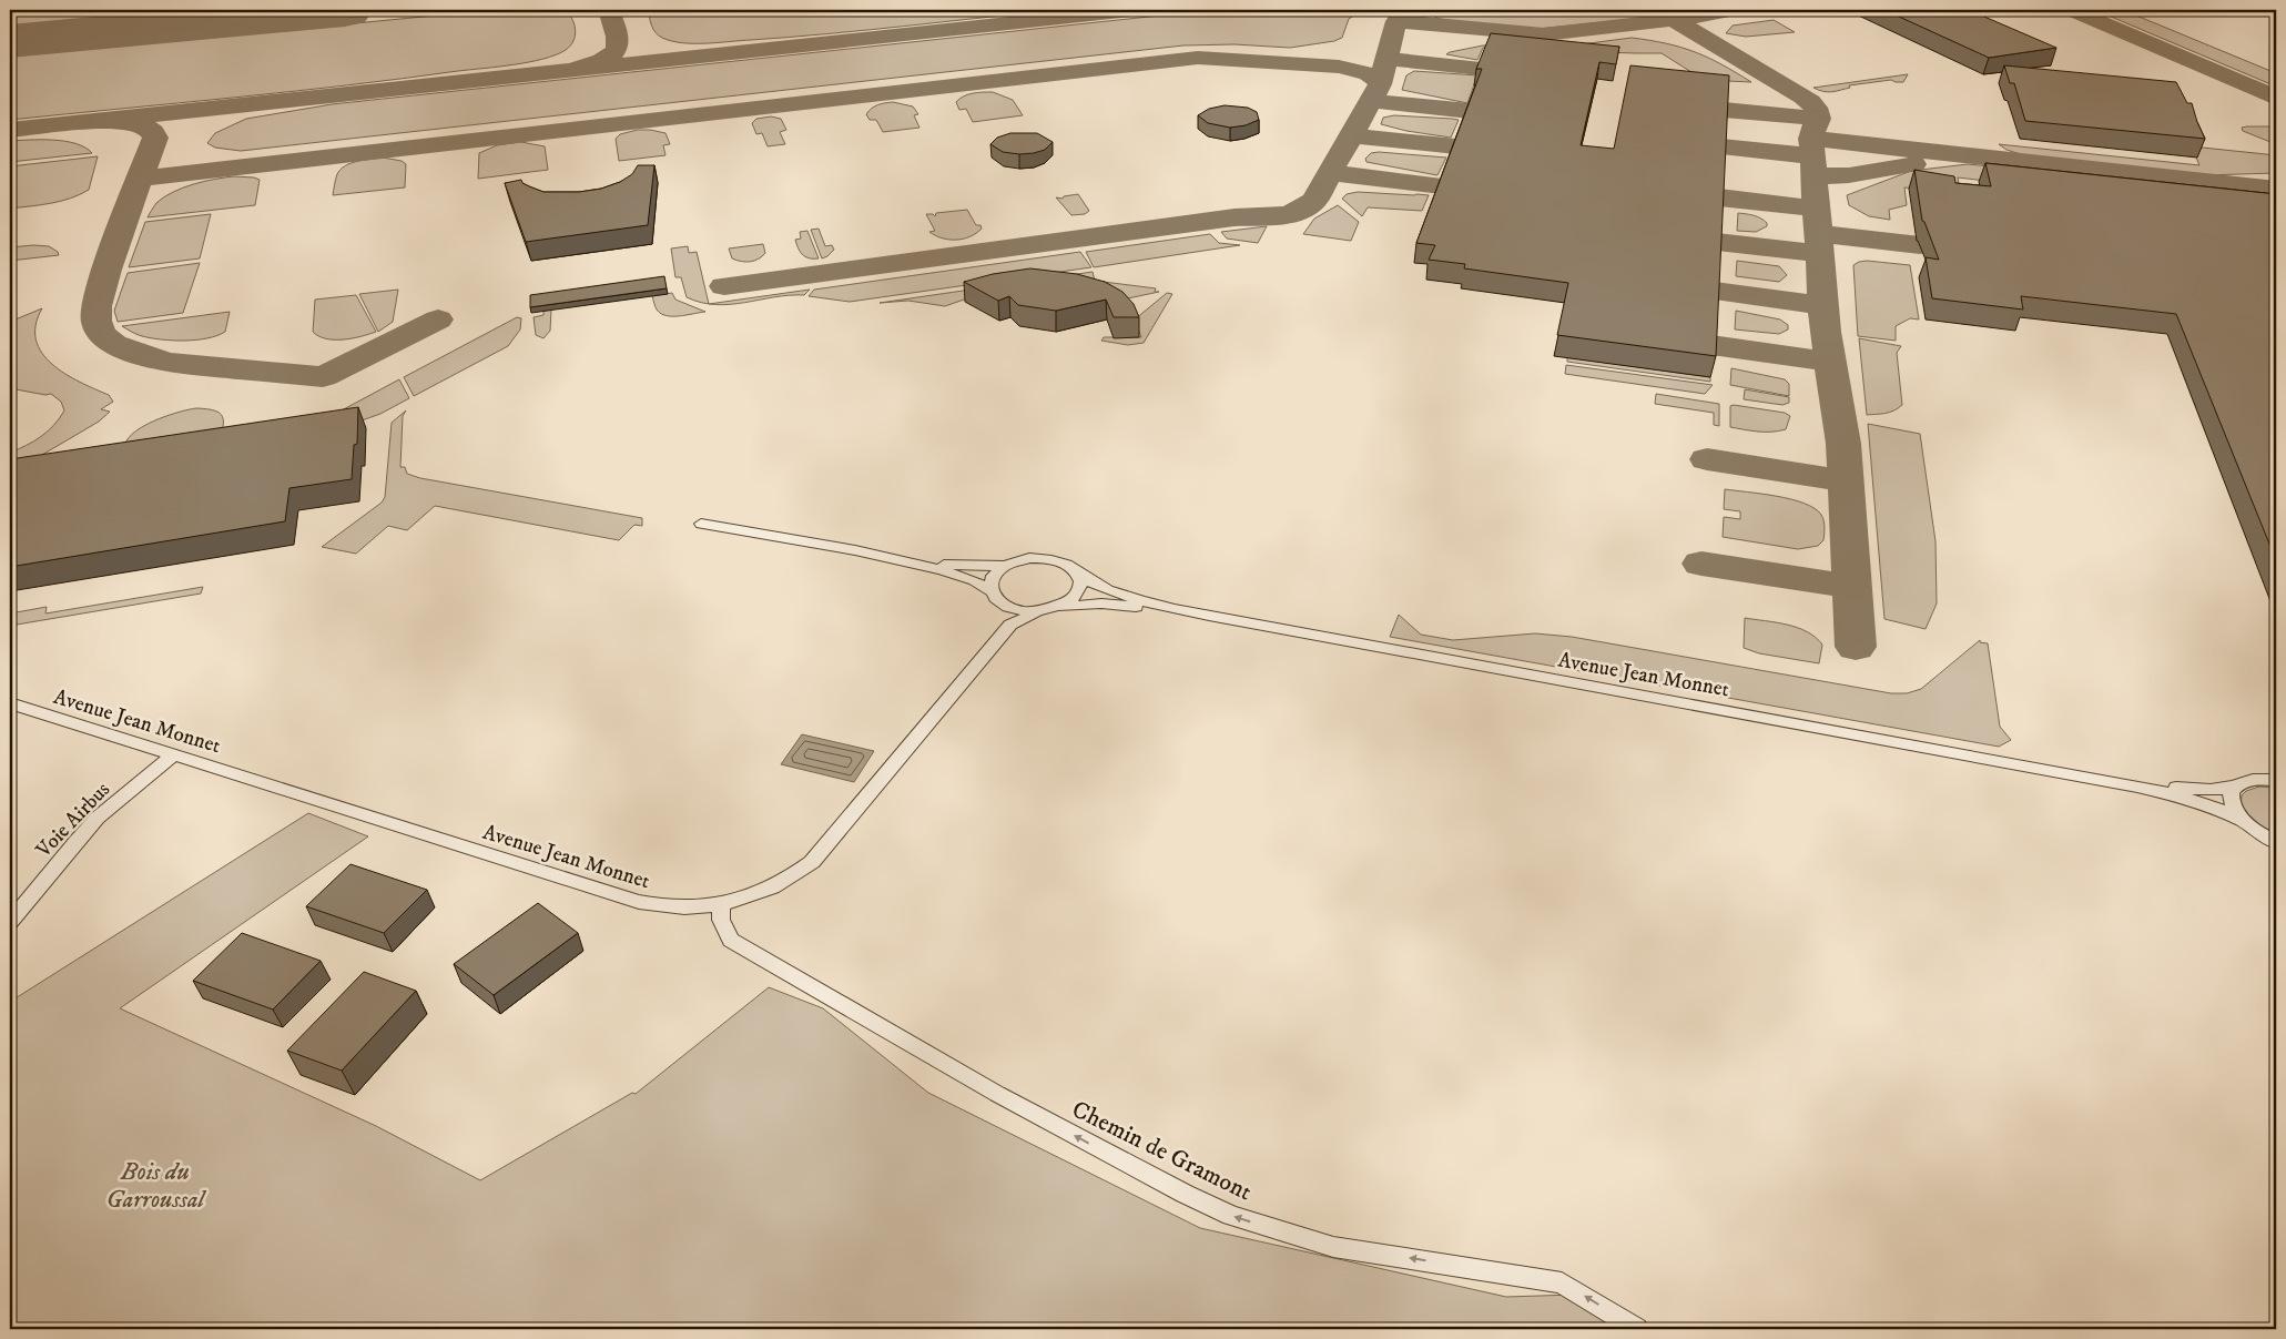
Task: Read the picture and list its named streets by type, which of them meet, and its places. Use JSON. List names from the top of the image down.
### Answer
{
  "streets": {
    "street": ["Avenue Jean Monnet", "Voie Airbus", "Chemin de Gramont"]
  },
  "crossings": [
    ["Avenue Jean Monnet", "Voie Airbus"],
    ["Avenue Jean Monnet", "Chemin de Gramont"]
  ],
  "one_way": ["Chemin de Gramont"],
  "parks": ["Bois du Garroussal"]
}
